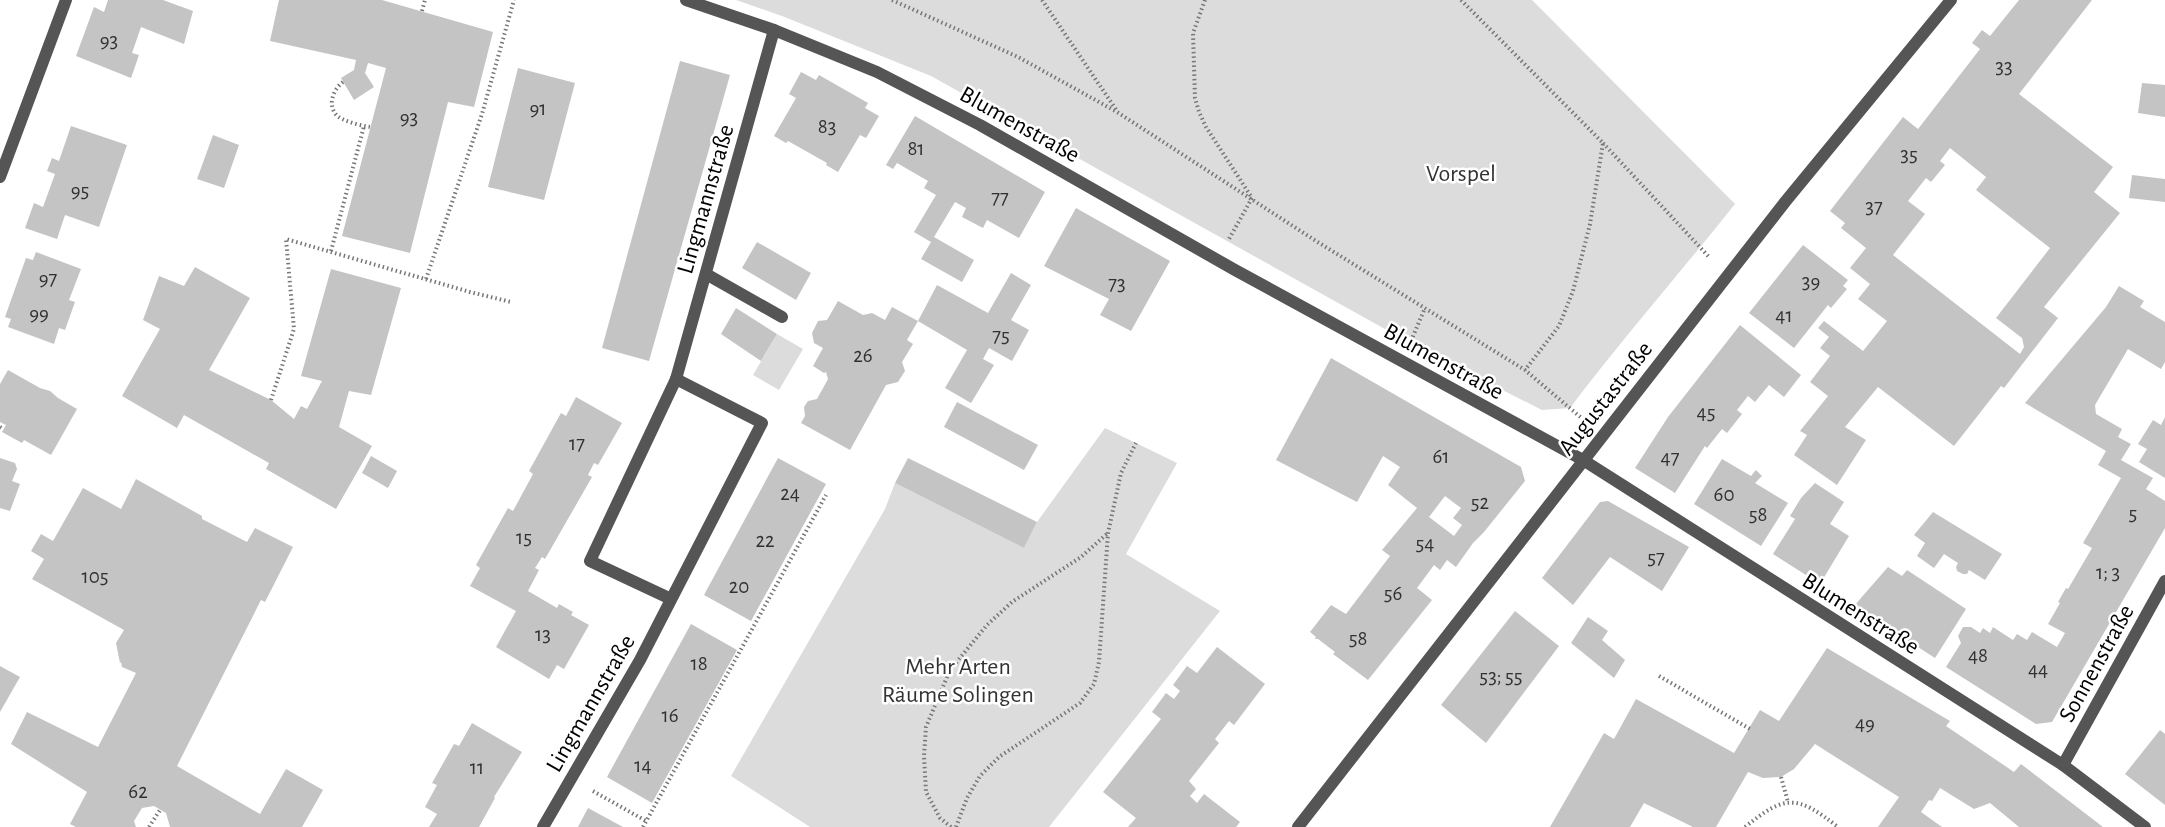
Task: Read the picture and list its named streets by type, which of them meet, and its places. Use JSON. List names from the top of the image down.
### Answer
{
  "streets": {
    "street": [
      "Blumenstraße",
      "Lingmannstraße",
      "Augustastraße",
      "Sonnenstraße"
    ]
  },
  "crossings": [
    ["Blumenstraße", "Lingmannstraße"],
    ["Blumenstraße", "Augustastraße"],
    ["Blumenstraße", "Sonnenstraße"]
  ],
  "parks": ["Vorspel", "Mehr Arten Räume Solingen"],
  "house_numbers": [
    "93",
    "33",
    "91",
    "93",
    "83",
    "81",
    "35",
    "95",
    "77",
    "37",
    "97",
    "39",
    "73",
    "99",
    "41",
    "75",
    "26",
    "45",
    "17",
    "61",
    "47",
    "24",
    "60",
    "52",
    "5",
    "58",
    "15",
    "22",
    "54",
    "57",
    "1; 3",
    "105",
    "20",
    "56",
    "13",
    "58",
    "48",
    "18",
    "44",
    "53; 55",
    "16",
    "49",
    "14",
    "11",
    "62"
  ]
}
